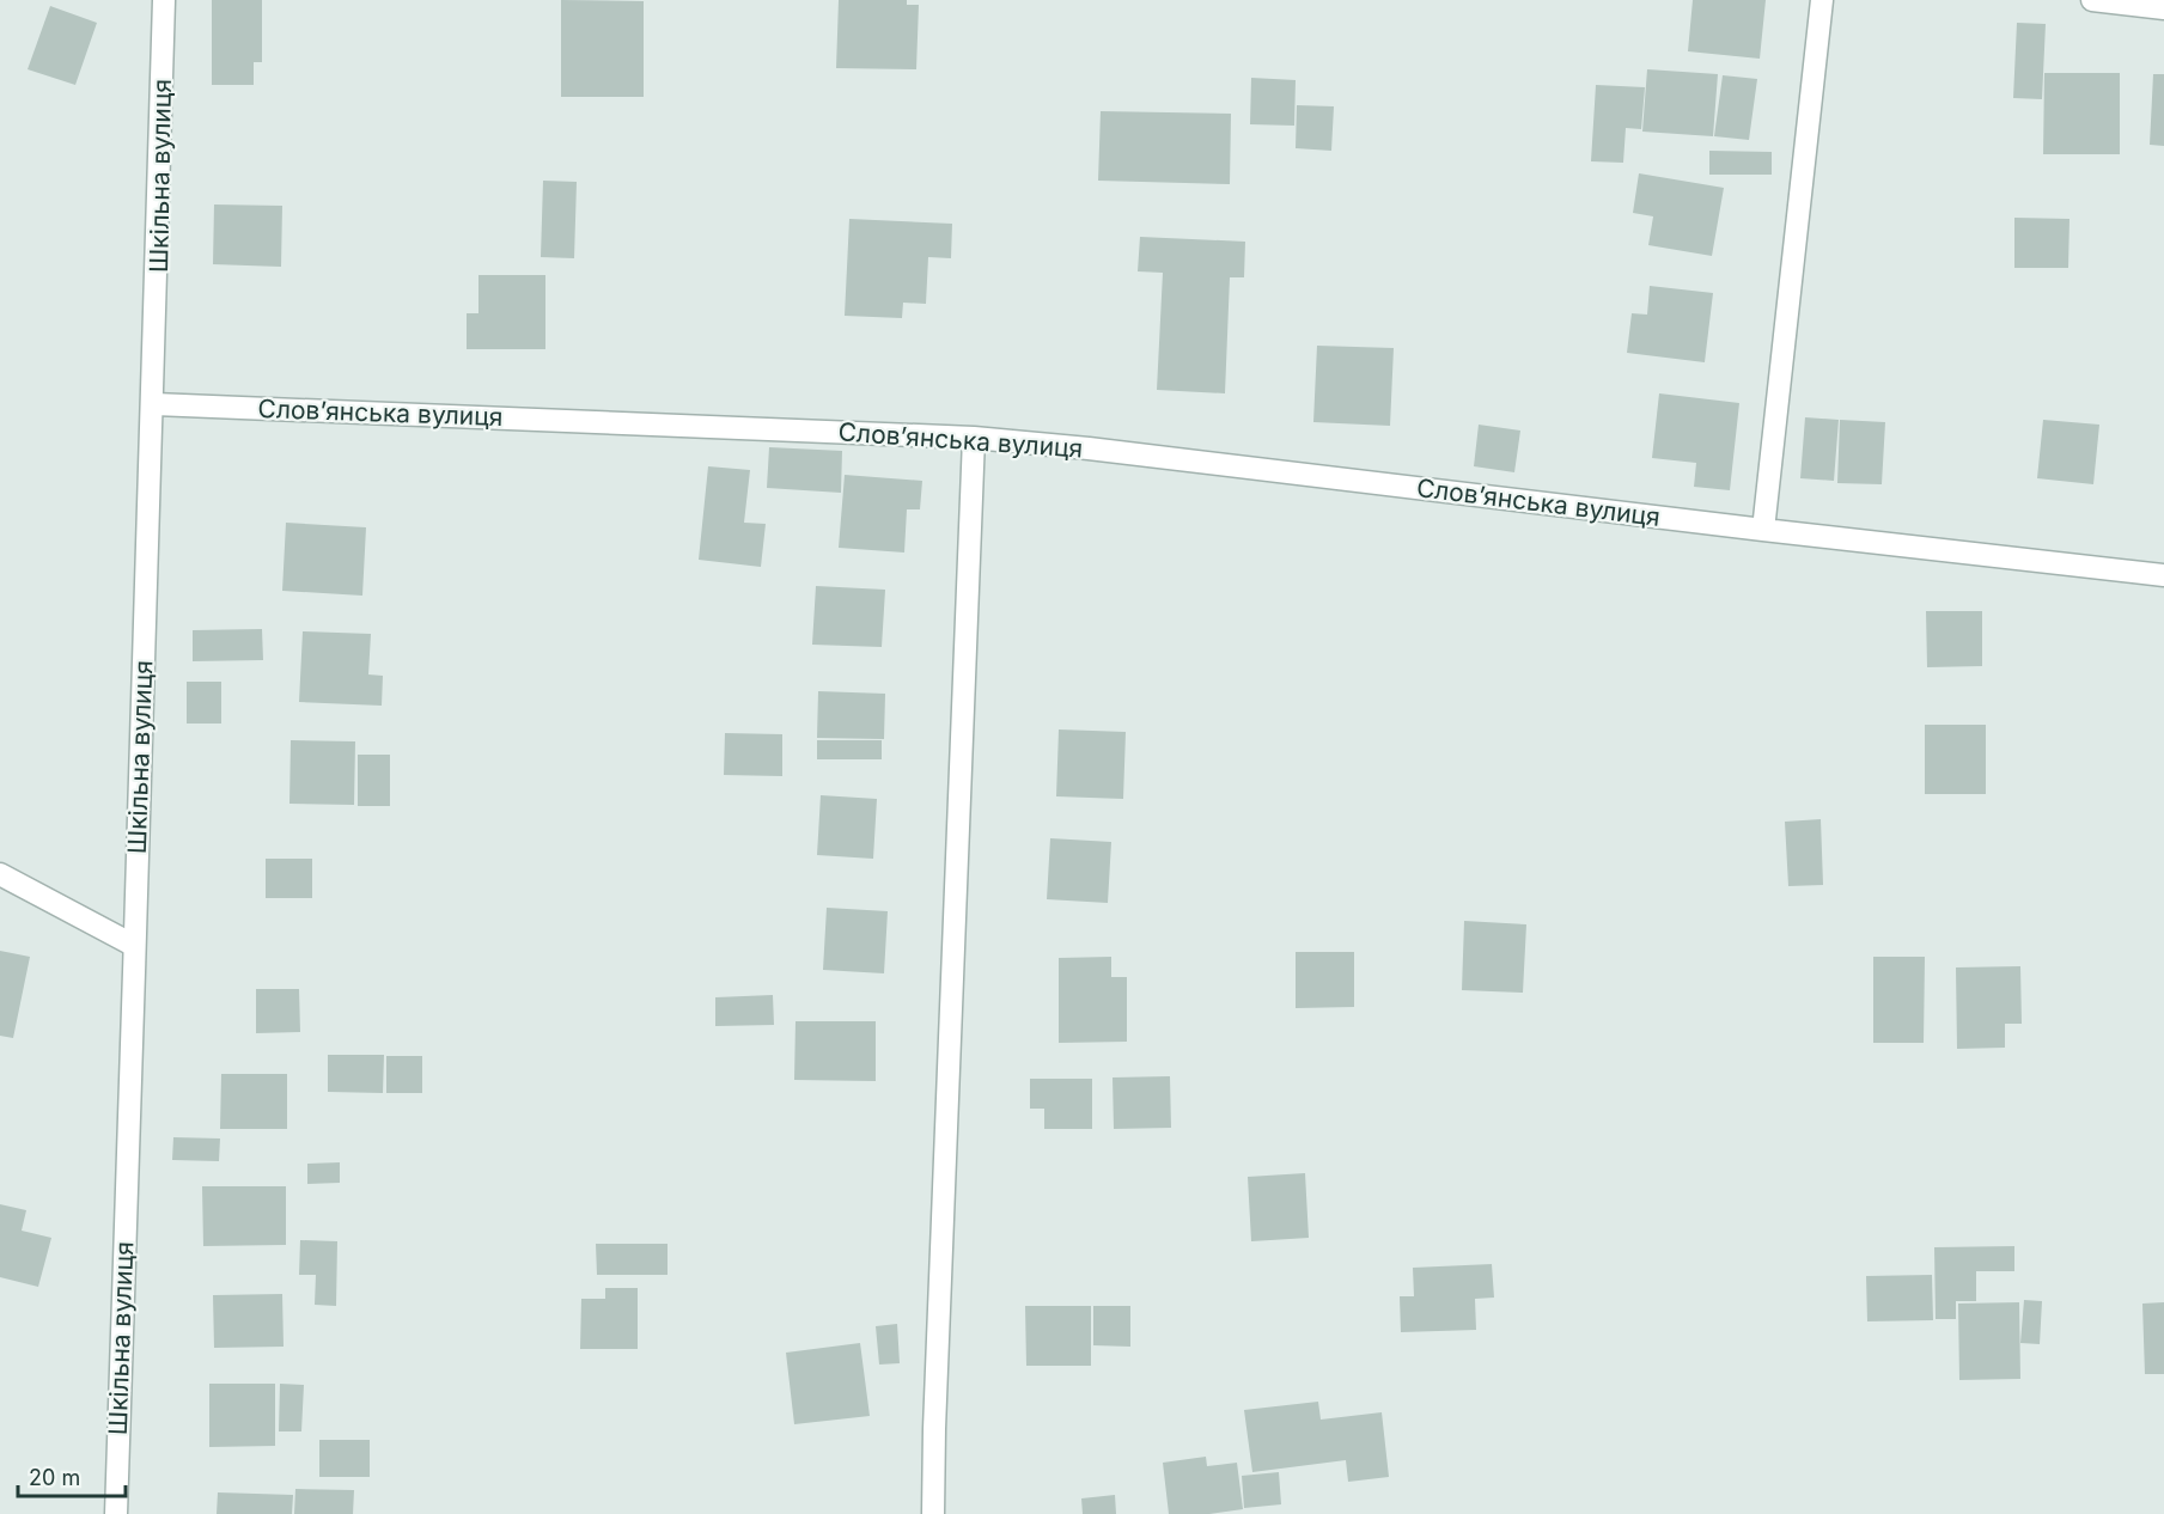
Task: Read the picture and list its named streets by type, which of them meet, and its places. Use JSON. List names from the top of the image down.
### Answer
{
  "streets": {
    "street": ["Шкільна вулиця", "Словʼянська вулиця"]
  },
  "crossings": [
    ["Шкільна вулиця", "Словʼянська вулиця"]
  ],
  "scale_bar": "20 m"
}
